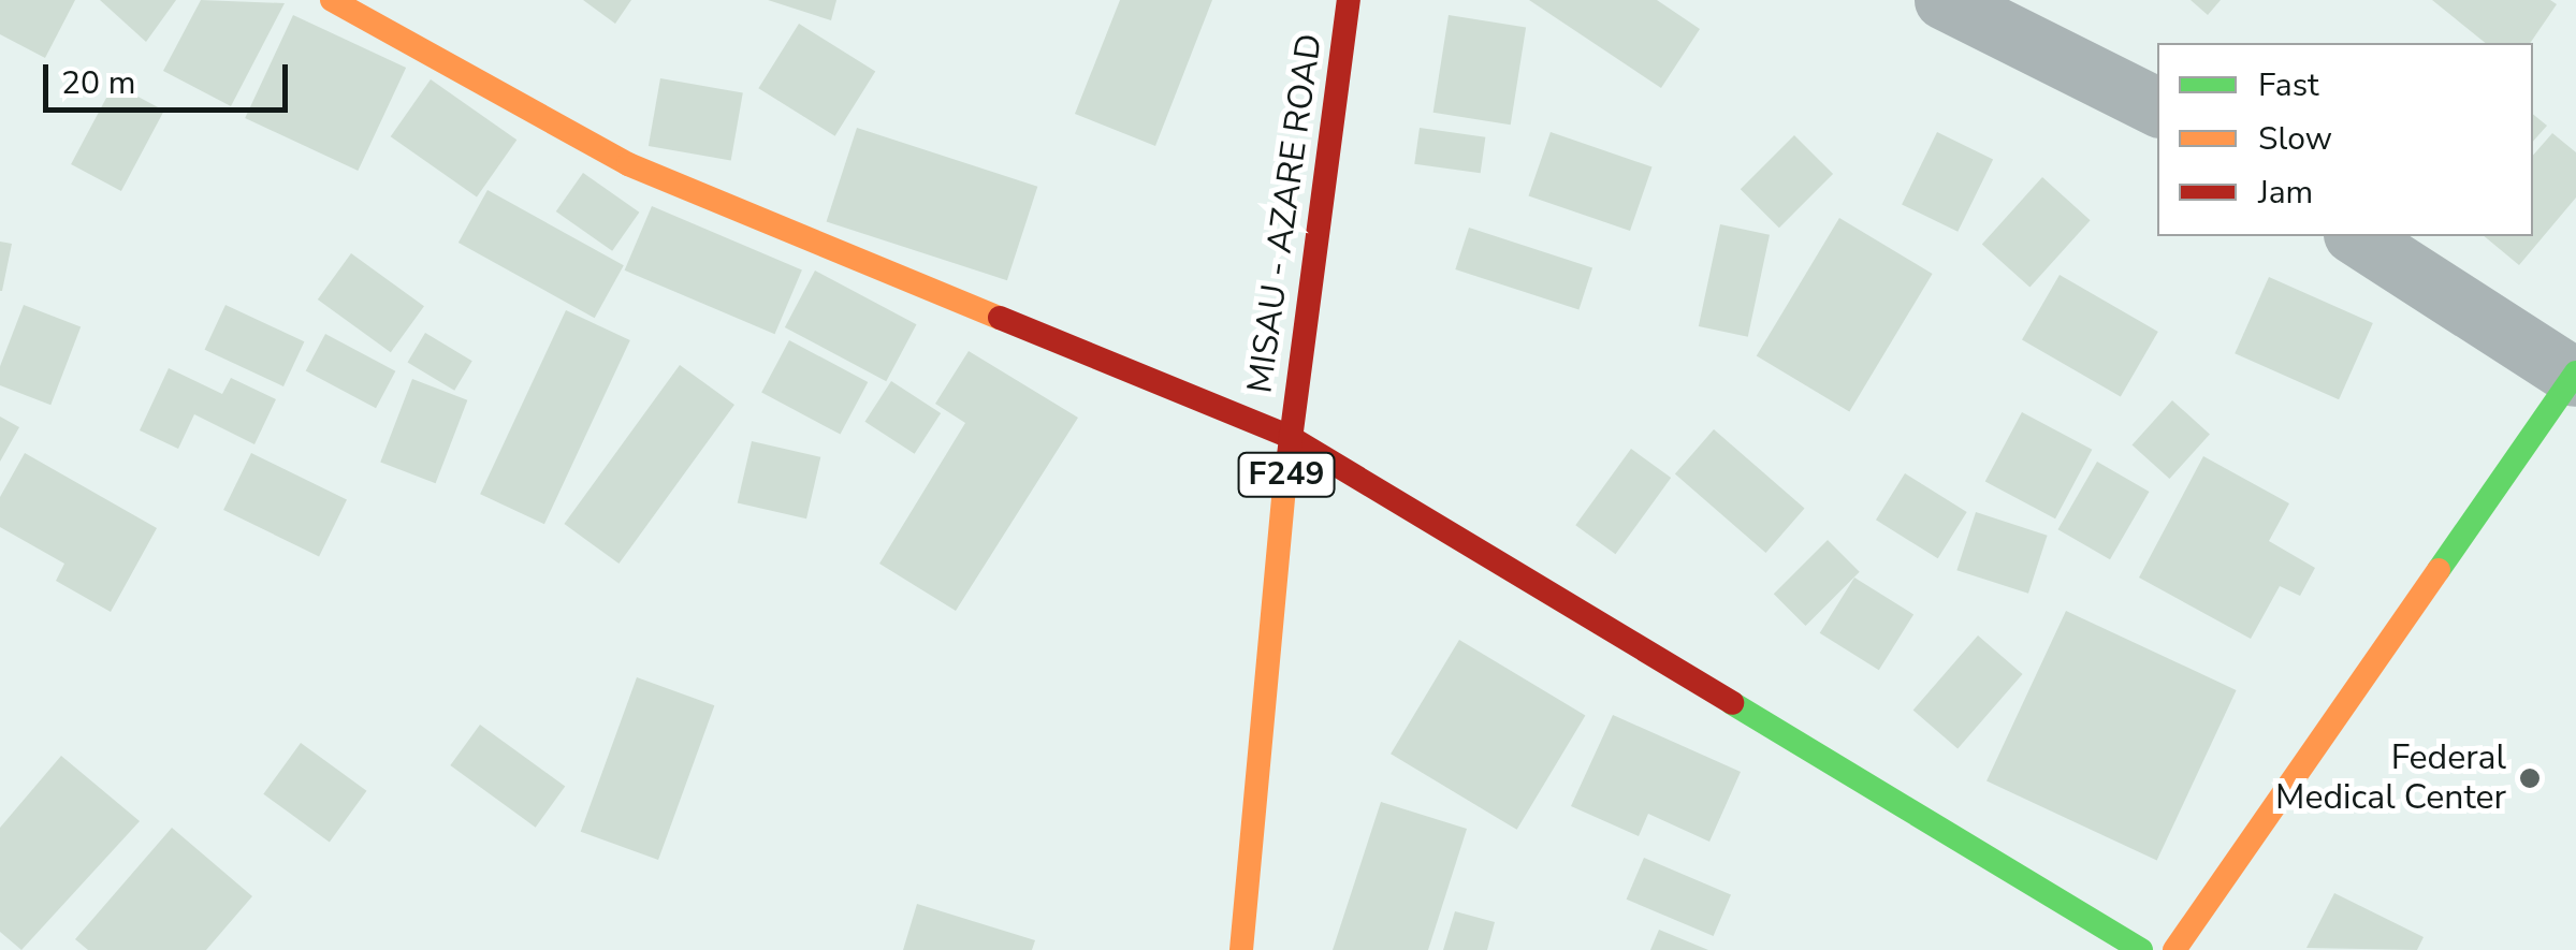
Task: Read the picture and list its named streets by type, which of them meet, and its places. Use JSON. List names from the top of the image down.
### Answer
{
  "streets": {
    "street": ["MISAU - AZARE ROAD", "F249"]
  },
  "places": ["Federal Medical Center"],
  "legend": ["Fast", "Slow", "Jam"],
  "scale_bar": "20 m"
}
